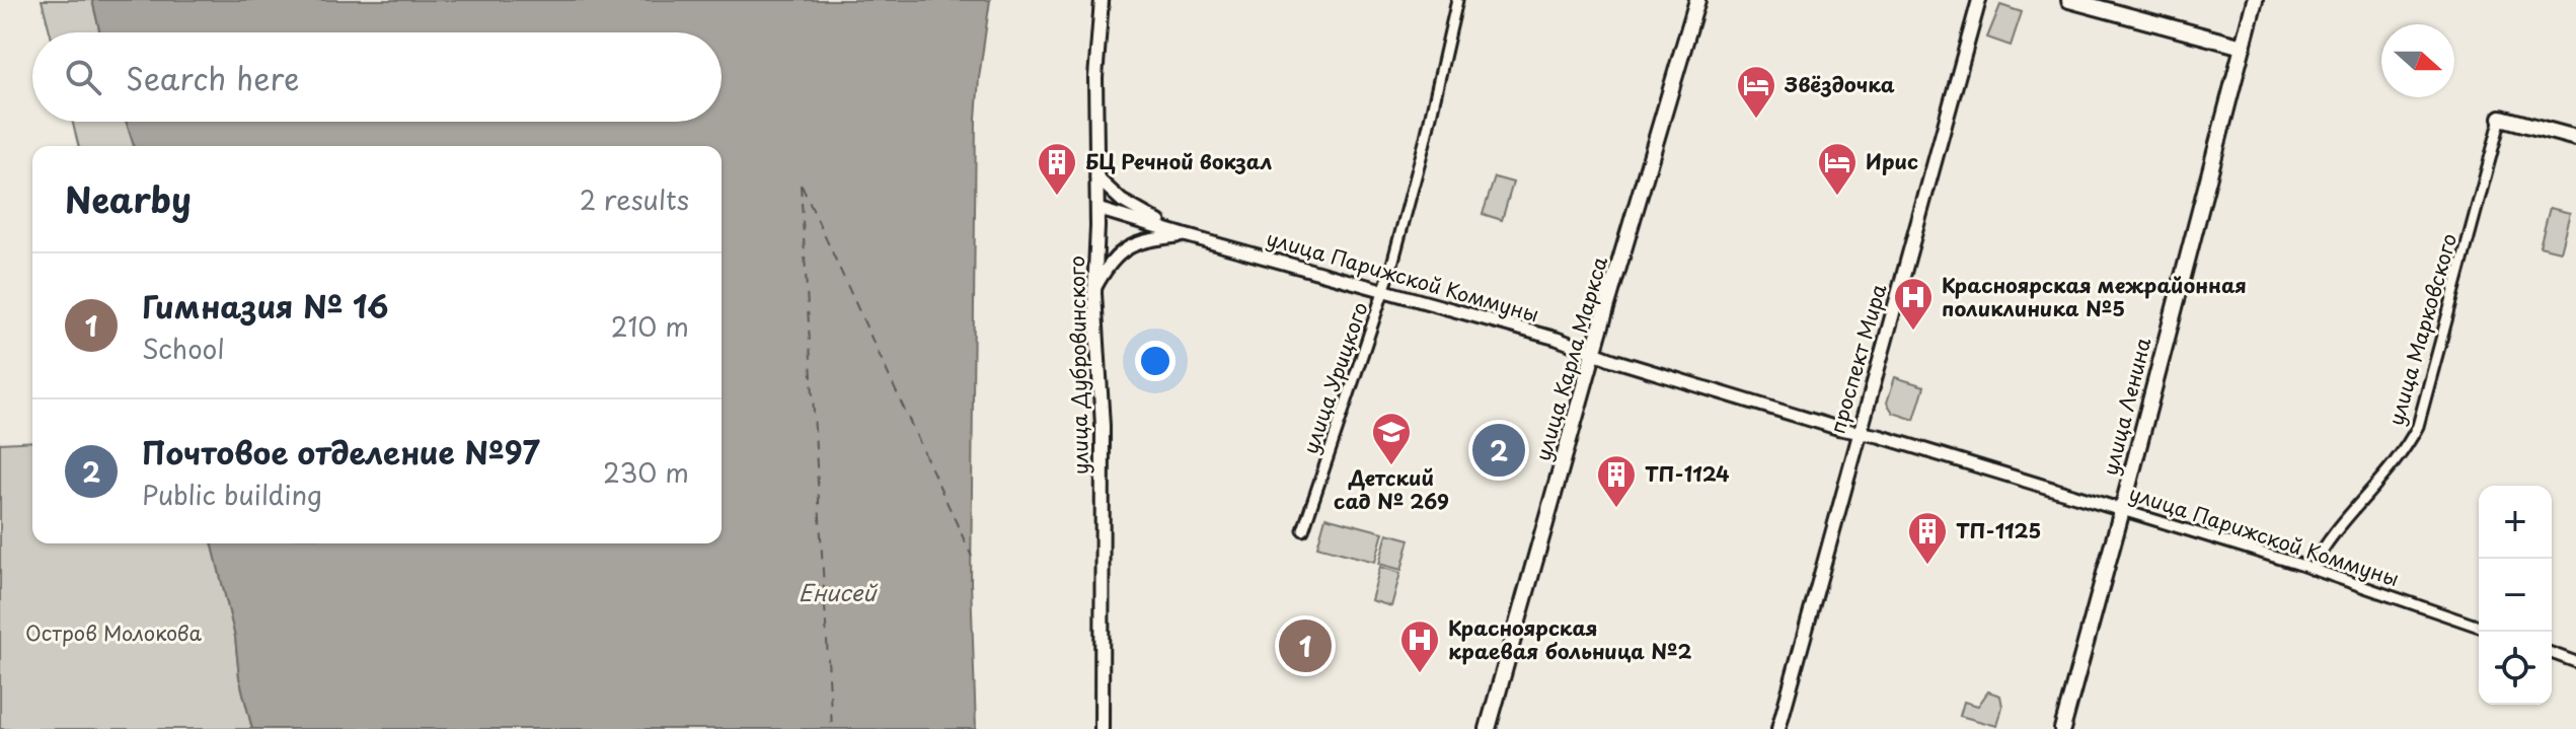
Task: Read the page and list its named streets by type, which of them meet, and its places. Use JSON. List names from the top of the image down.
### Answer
{
  "streets": {
    "main road": [
      "улица Карла Маркса",
      "проспект Мира",
      "улица Дубровинского",
      "улица Ленина"
    ],
    "street": ["улица Парижской Коммуны", "улица Марковского", "улица Урицкого"]
  },
  "crossings": [
    ["улица Парижской Коммуны", "улица Марковского"],
    ["улица Парижской Коммуны", "улица Карла Маркса"],
    ["улица Парижской Коммуны", "проспект Мира"],
    ["улица Парижской Коммуны", "улица Дубровинского"],
    ["улица Парижской Коммуны", "улица Урицкого"],
    ["улица Парижской Коммуны", "улица Ленина"]
  ],
  "water": ["Енисей"],
  "parks": ["Остров Молокова"],
  "places": {
    "hotel": ["Звёздочка", "Ирис"],
    "building": ["БЦ Речной вокзал", "ТП-1124", "ТП-1125"],
    "hospital": ["Красноярская межрайонная поликлиника №5", "Красноярская краевая больница №2"],
    "school or university": ["Детский сад № 269"]
  },
  "north": "right",
  "page": {
    "search": "Search here",
    "heading": ["Nearby", "2 results"],
    "list": [
      {
        "mark": "1",
        "name": "Гимназия № 16",
        "note": "School",
        "value": "210 m"
      },
      {
        "mark": "2",
        "name": "Почтовое отделение №97",
        "note": "Public building",
        "value": "230 m"
      }
    ],
    "pins": ["2", "1"],
    "map_buttons": ["+", "−"]
  }
}
